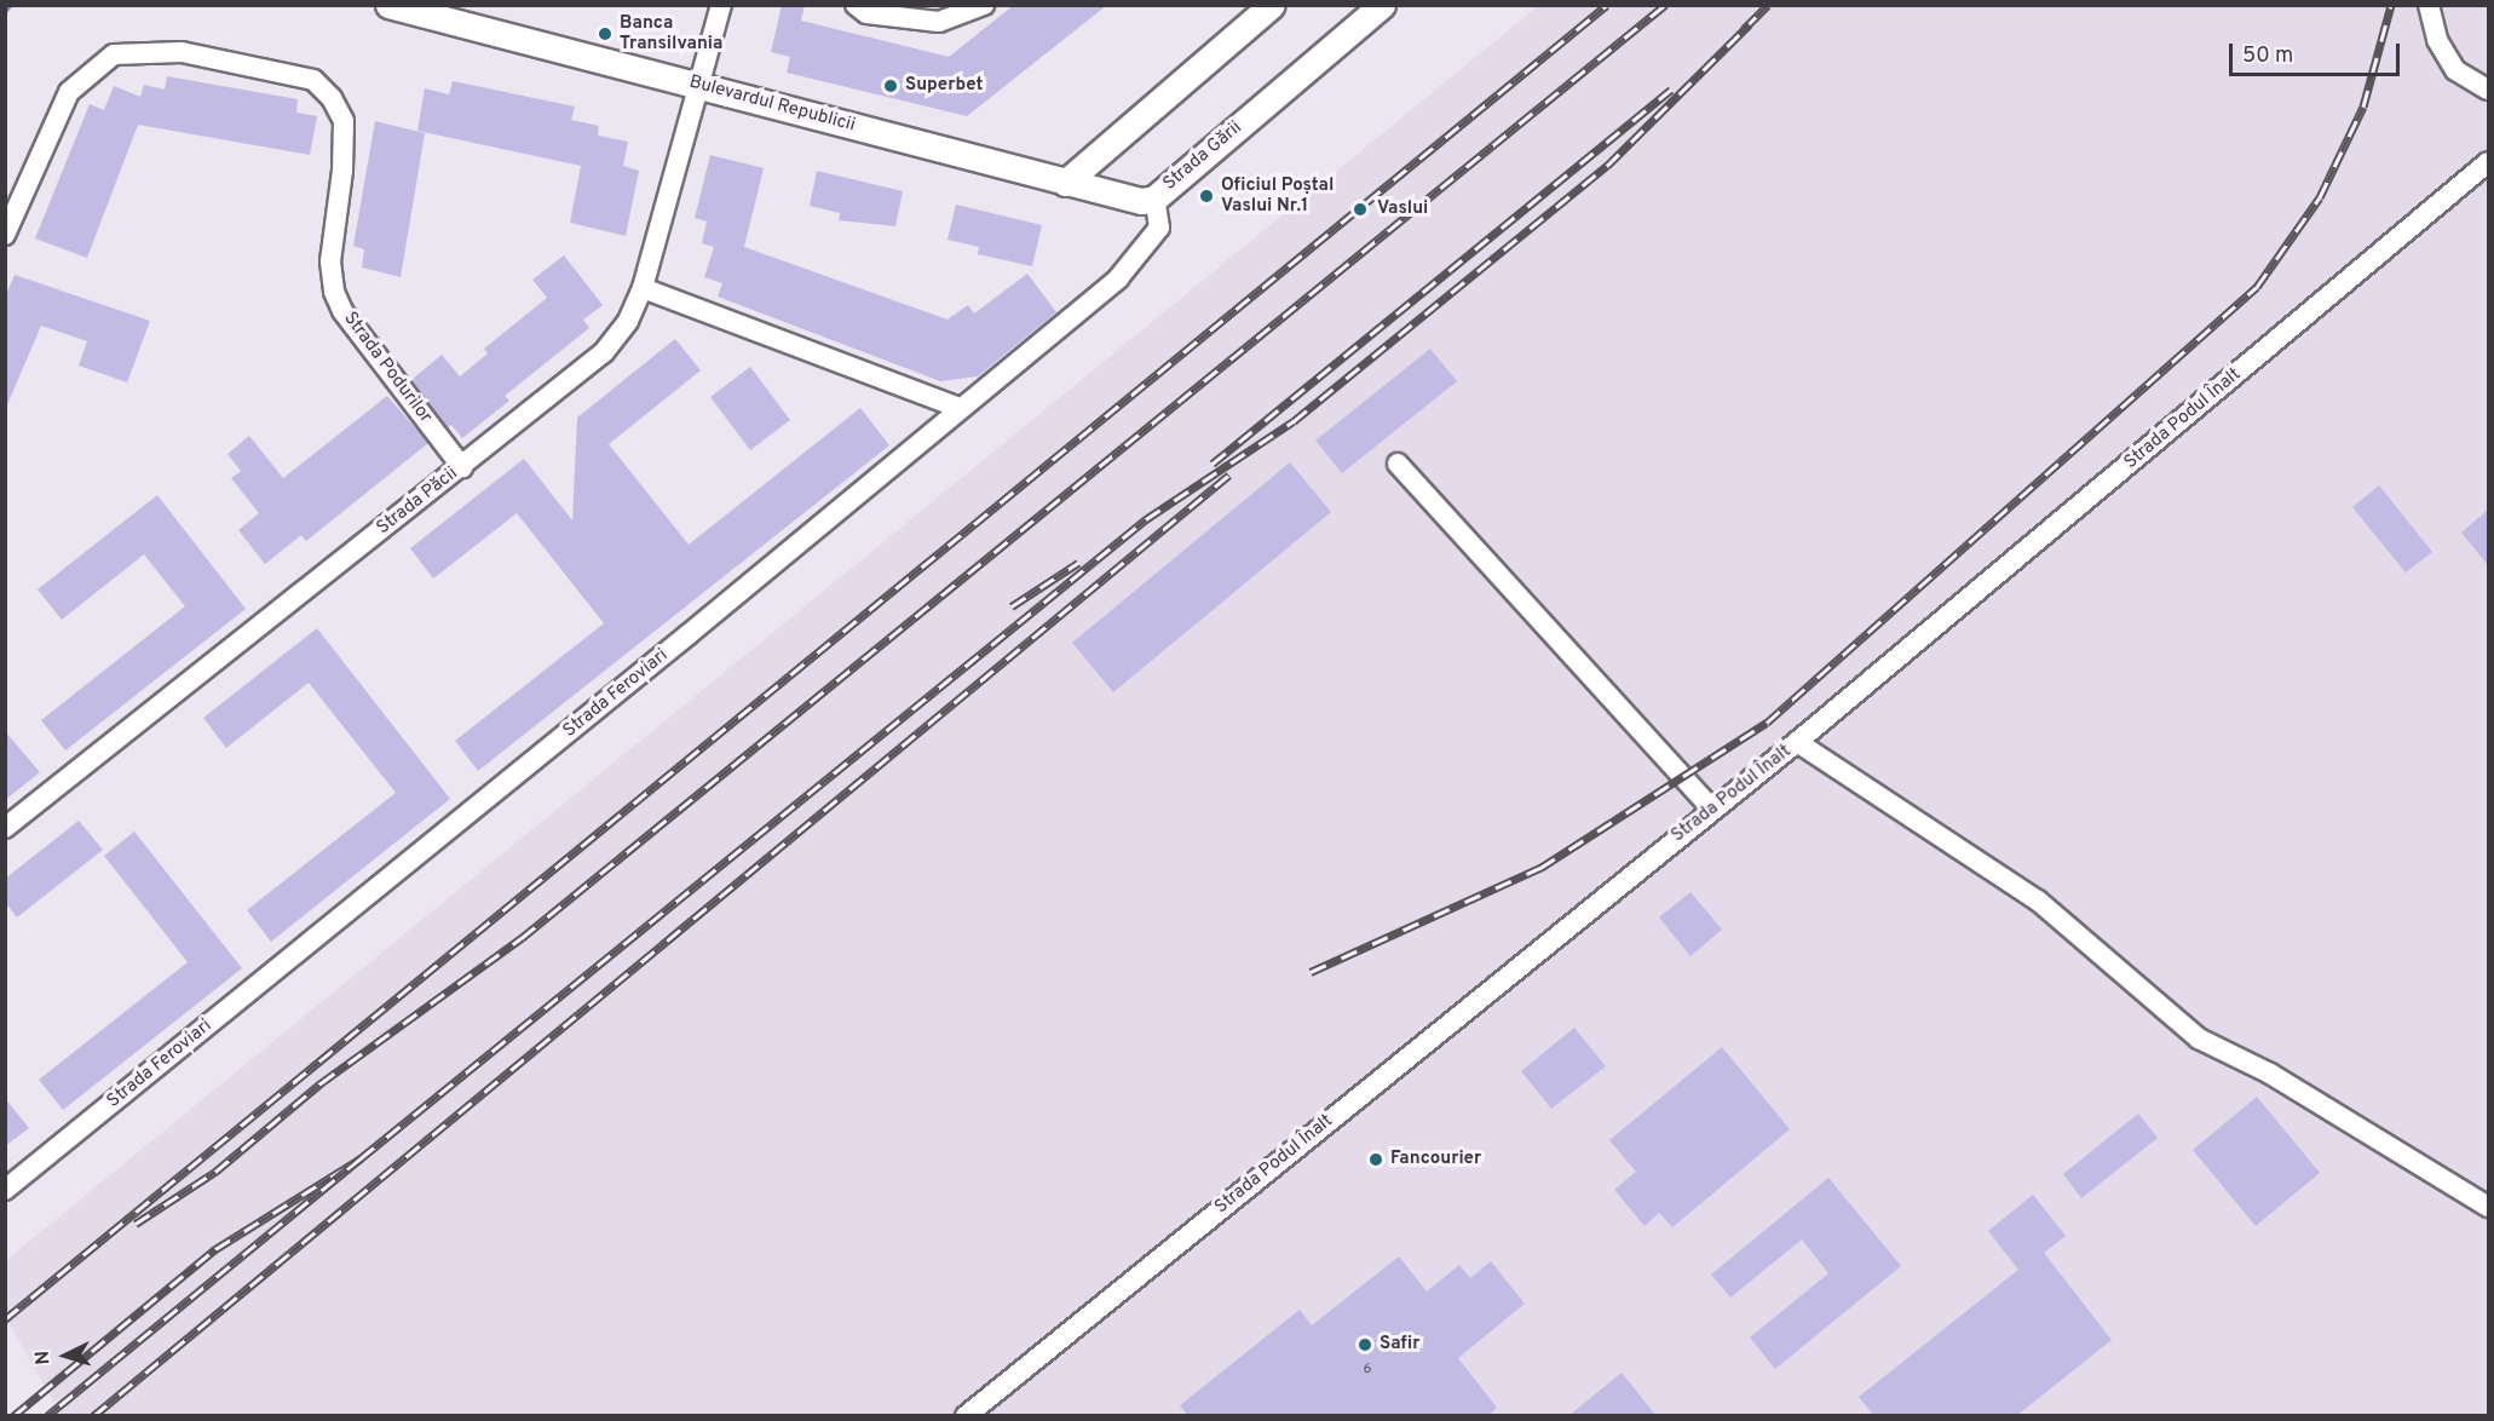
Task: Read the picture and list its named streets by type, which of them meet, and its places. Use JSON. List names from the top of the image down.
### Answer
{
  "streets": {
    "street": [
      "Bulevardul Republicii",
      "Strada Gării",
      "Strada Podurilor",
      "Strada Podul Înalt",
      "Strada Păcii",
      "Strada Feroviari"
    ]
  },
  "crossings": [
    ["Bulevardul Republicii", "Strada Gării"],
    ["Bulevardul Republicii", "Strada Păcii"],
    ["Strada Gării", "Strada Feroviari"],
    ["Strada Podurilor", "Strada Păcii"]
  ],
  "places": [
    "Banca Transilvania",
    "Superbet",
    "Oficiul Poștal Vaslui Nr.1",
    "Vaslui",
    "Fancourier",
    "Safir"
  ],
  "house_numbers": ["6"],
  "scale_bar": "50 m",
  "north": "left"
}
